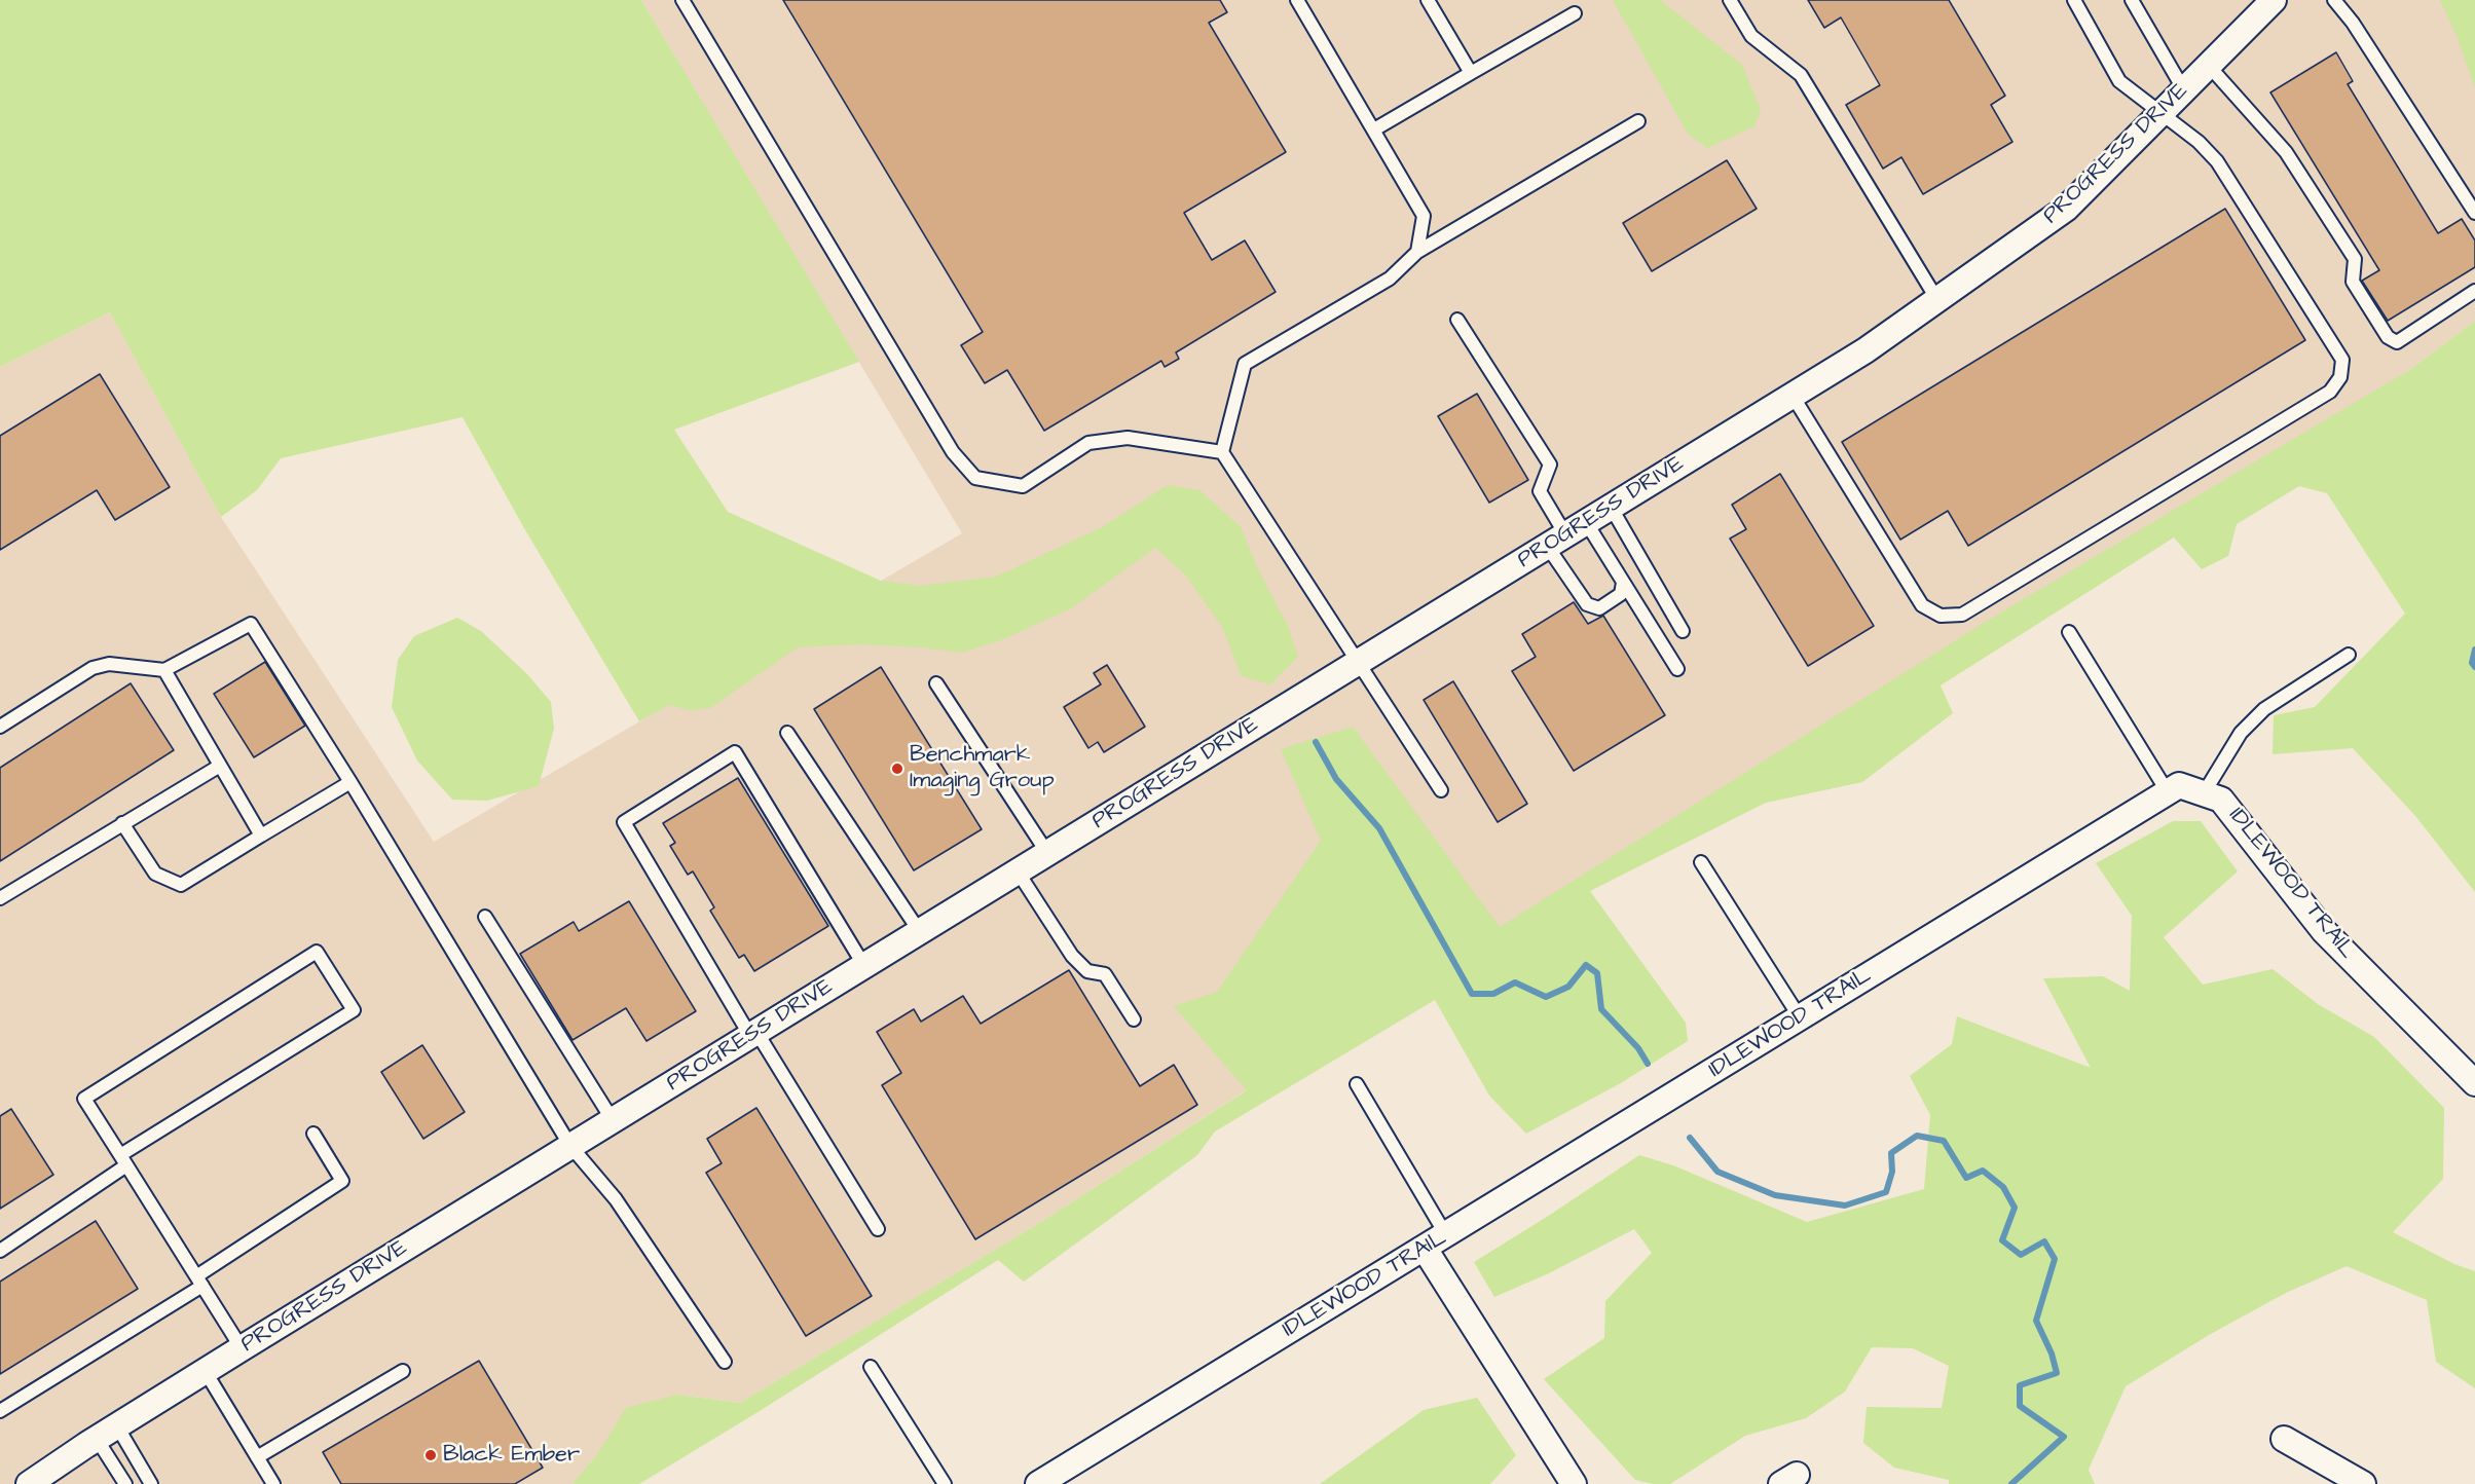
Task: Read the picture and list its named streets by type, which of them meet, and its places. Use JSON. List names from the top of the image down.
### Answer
{
  "streets": {
    "street": ["PROGRESS DRIVE", "IDLEWOOD TRAIL"]
  },
  "places": ["Benchmark Imaging Group", "Black Ember"]
}
